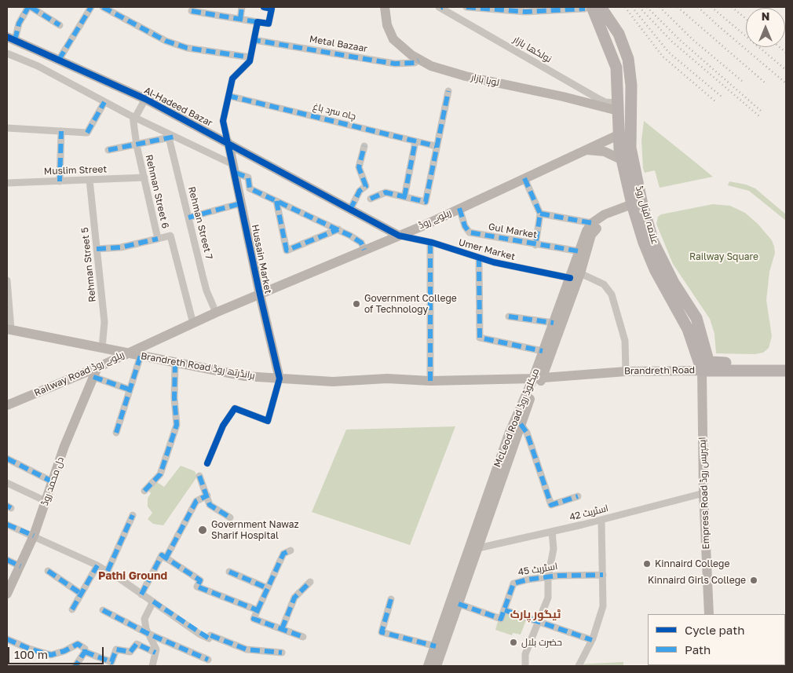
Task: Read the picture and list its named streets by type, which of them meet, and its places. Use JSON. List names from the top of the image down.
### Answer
{
  "streets": {
    "main road": [
      "لوہا بازار",
      "Al-Hadeed Bazar",
      "علامہ اقبال روڈ",
      "ریلوے روڈ",
      "Hussain Market",
      "Brandreth Road برانڈرتھ روڈ",
      "Brandreth Road",
      "Railway Road ریلوے روڈ",
      "McLeod Road میکلوڈ روڈ",
      "دل محمد روڈ",
      "Empress Road ایمپریس روڈ"
    ],
    "street": [
      "Metal Bazaar",
      "نولکھا بازار",
      "چاہ سرد باغ",
      "Muslim Street",
      "Rehman Street 6",
      "Rehman Street 7",
      "Gul Market",
      "Umer Market",
      "Rehman Street 5",
      "اسٹریٹ 42",
      "اسٹریٹ 45"
    ]
  },
  "crossings": [
    ["Metal Bazaar", "لوہا بازار"],
    ["نولکھا بازار", "لوہا بازار"],
    ["نولکھا بازار", "علامہ اقبال روڈ"],
    ["لوہا بازار", "علامہ اقبال روڈ"],
    ["Al-Hadeed Bazar", "ریلوے روڈ"],
    ["Al-Hadeed Bazar", "Umer Market"],
    ["Al-Hadeed Bazar", "Hussain Market"],
    ["Muslim Street", "Rehman Street 6"],
    ["Muslim Street", "Rehman Street 5"],
    ["Rehman Street 6", "Railway Road ریلوے روڈ"],
    ["علامہ اقبال روڈ", "ریلوے روڈ"],
    ["علامہ اقبال روڈ", "Brandreth Road"],
    ["علامہ اقبال روڈ", "McLeod Road میکلوڈ روڈ"],
    ["علامہ اقبال روڈ", "Empress Road ایمپریس روڈ"],
    ["ریلوے روڈ", "Gul Market"],
    ["ریلوے روڈ", "Umer Market"],
    ["ریلوے روڈ", "Hussain Market"],
    ["ریلوے روڈ", "Railway Road ریلوے روڈ"],
    ["Rehman Street 7", "Railway Road ریلوے روڈ"],
    ["Gul Market", "McLeod Road میکلوڈ روڈ"],
    ["Umer Market", "McLeod Road میکلوڈ روڈ"],
    ["Hussain Market", "Brandreth Road برانڈرتھ روڈ"],
    ["Hussain Market", "Railway Road ریلوے روڈ"],
    ["Rehman Street 5", "Brandreth Road برانڈرتھ روڈ"],
    ["Brandreth Road برانڈرتھ روڈ", "Brandreth Road"],
    ["Brandreth Road برانڈرتھ روڈ", "Railway Road ریلوے روڈ"],
    ["Brandreth Road برانڈرتھ روڈ", "McLeod Road میکلوڈ روڈ"],
    ["Brandreth Road", "McLeod Road میکلوڈ روڈ"],
    ["Brandreth Road", "Empress Road ایمپریس روڈ"],
    ["Railway Road ریلوے روڈ", "دل محمد روڈ"],
    ["McLeod Road میکلوڈ روڈ", "اسٹریٹ 42"],
    ["McLeod Road میکلوڈ روڈ", "اسٹریٹ 45"],
    ["Empress Road ایمپریس روڈ", "اسٹریٹ 42"]
  ],
  "districts": ["Pathi Ground", "ٹیگور پارک"],
  "parks": ["Railway Square"],
  "places": [
    "Government College of Technology",
    "Government Nawaz Sharif Hospital",
    "Kinnaird College",
    "Kinnaird Girls College",
    "حضرت بلال"
  ],
  "legend": ["Cycle path", "Path"],
  "scale_bar": "100 m",
  "north": "top"
}
